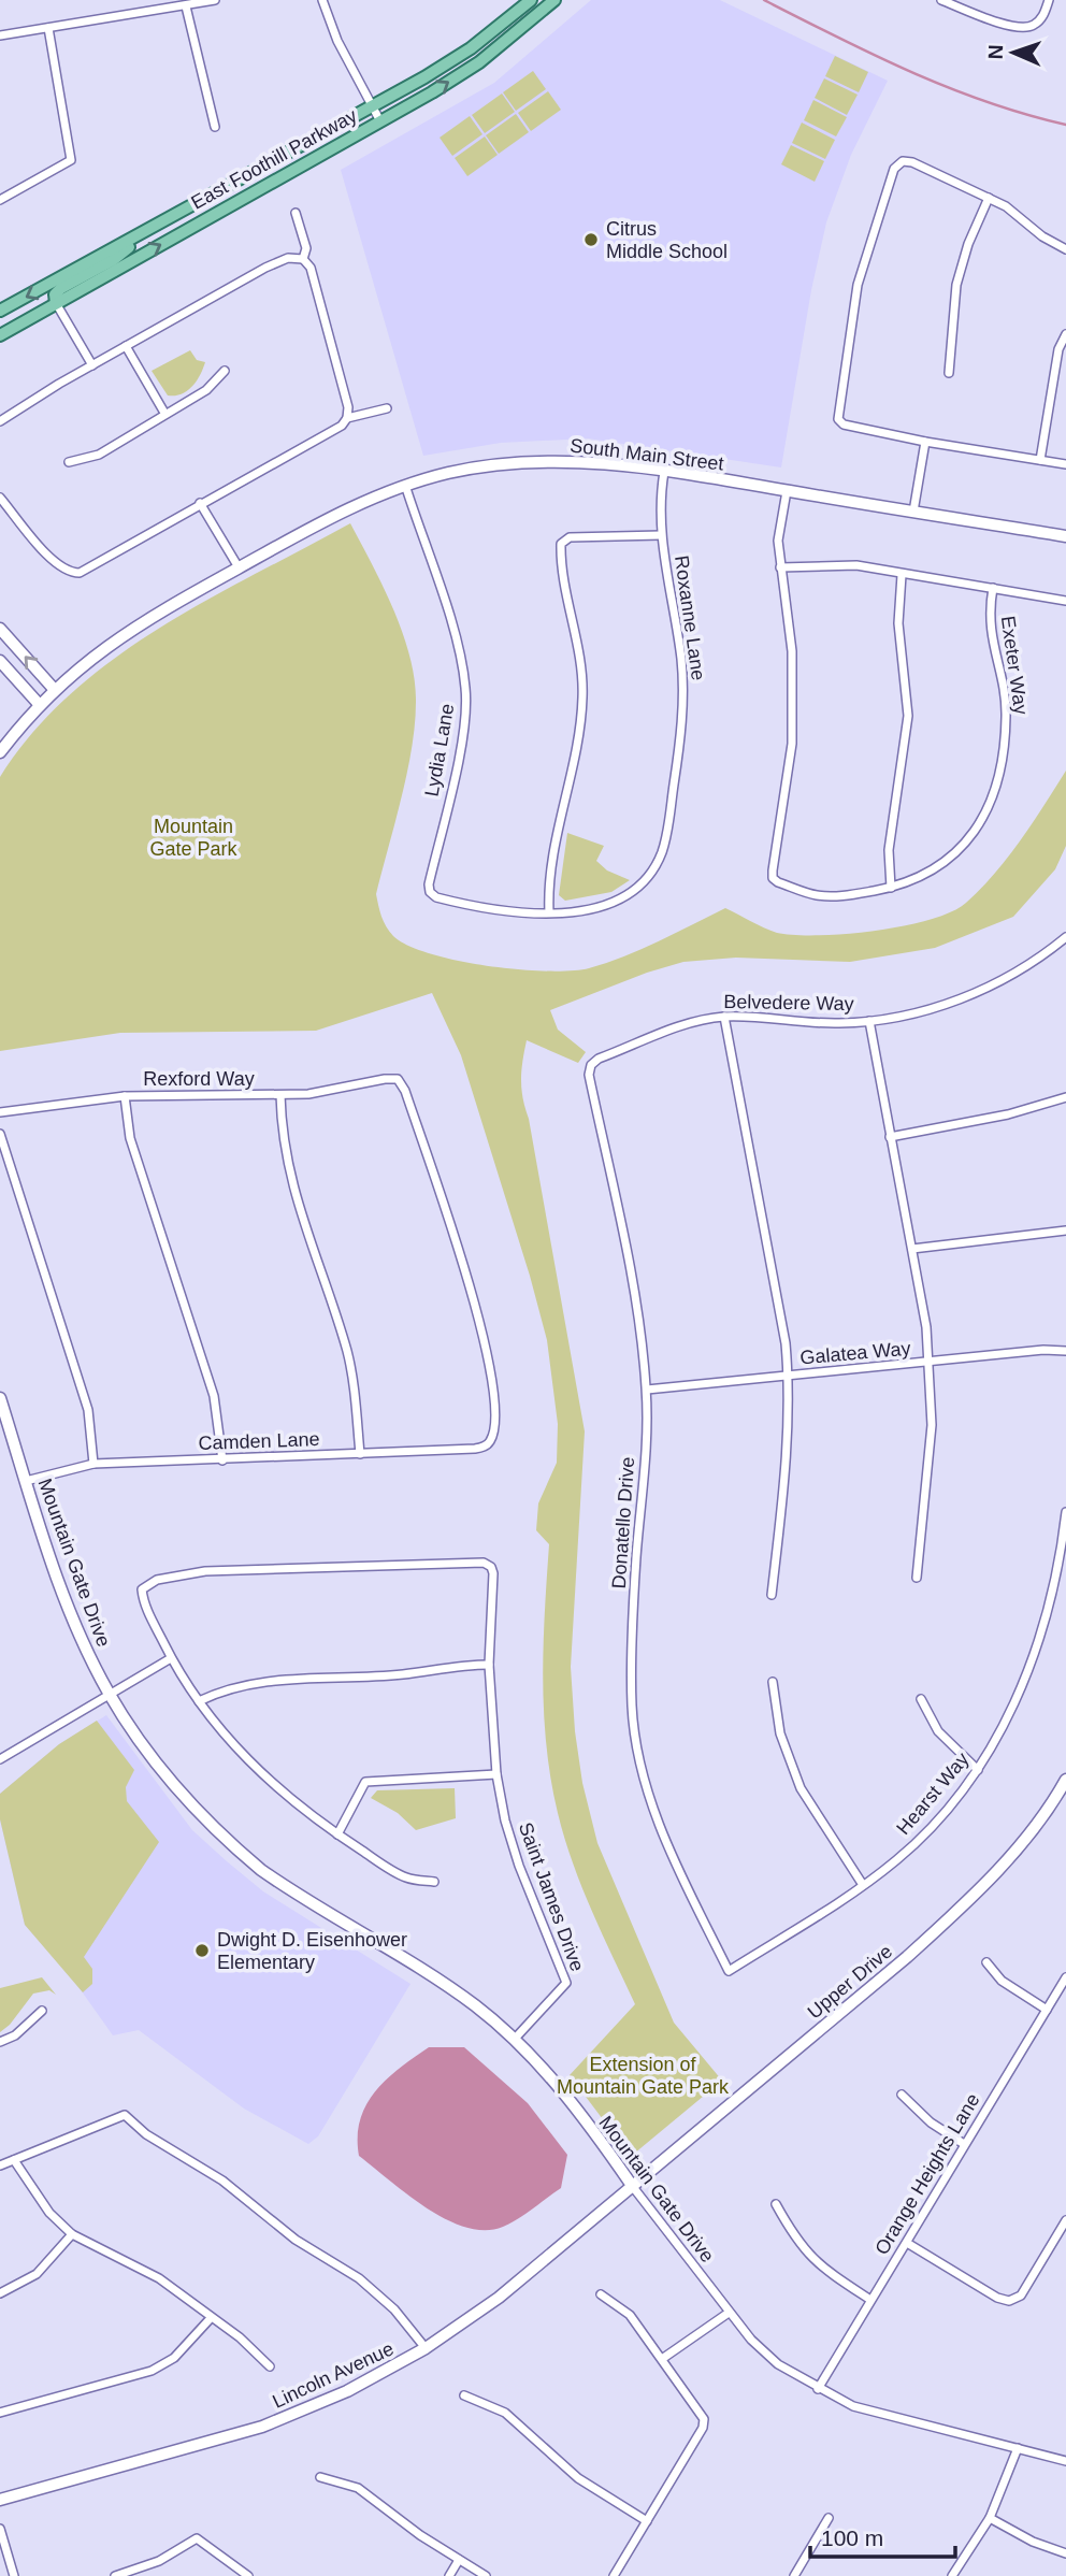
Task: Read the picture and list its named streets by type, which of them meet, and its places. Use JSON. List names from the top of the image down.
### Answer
{
  "streets": {
    "main road": [
      "East Foothill Parkway",
      "South Main Street",
      "Mountain Gate Drive",
      "Upper Drive",
      "Lincoln Avenue"
    ],
    "street": [
      "Roxanne Lane",
      "Exeter Way",
      "Lydia Lane",
      "Belvedere Way",
      "Rexford Way",
      "Galatea Way",
      "Camden Lane",
      "Donatello Drive",
      "Hearst Way",
      "Saint James Drive",
      "Orange Heights Lane"
    ]
  },
  "crossings": [
    ["South Main Street", "Roxanne Lane"],
    ["South Main Street", "Lydia Lane"],
    ["Roxanne Lane", "Lydia Lane"],
    ["Belvedere Way", "Donatello Drive"],
    ["Rexford Way", "Camden Lane"],
    ["Galatea Way", "Donatello Drive"],
    ["Camden Lane", "Mountain Gate Drive"],
    ["Donatello Drive", "Hearst Way"],
    ["Mountain Gate Drive", "Saint James Drive"],
    ["Mountain Gate Drive", "Upper Drive"],
    ["Mountain Gate Drive", "Orange Heights Lane"],
    ["Mountain Gate Drive", "Lincoln Avenue"],
    ["Upper Drive", "Lincoln Avenue"]
  ],
  "parks": ["Mountain Gate Park", "Extension of Mountain Gate Park"],
  "places": ["Citrus Middle School", "Dwight D. Eisenhower Elementary"],
  "scale_bar": "100 m",
  "north": "left"
}
